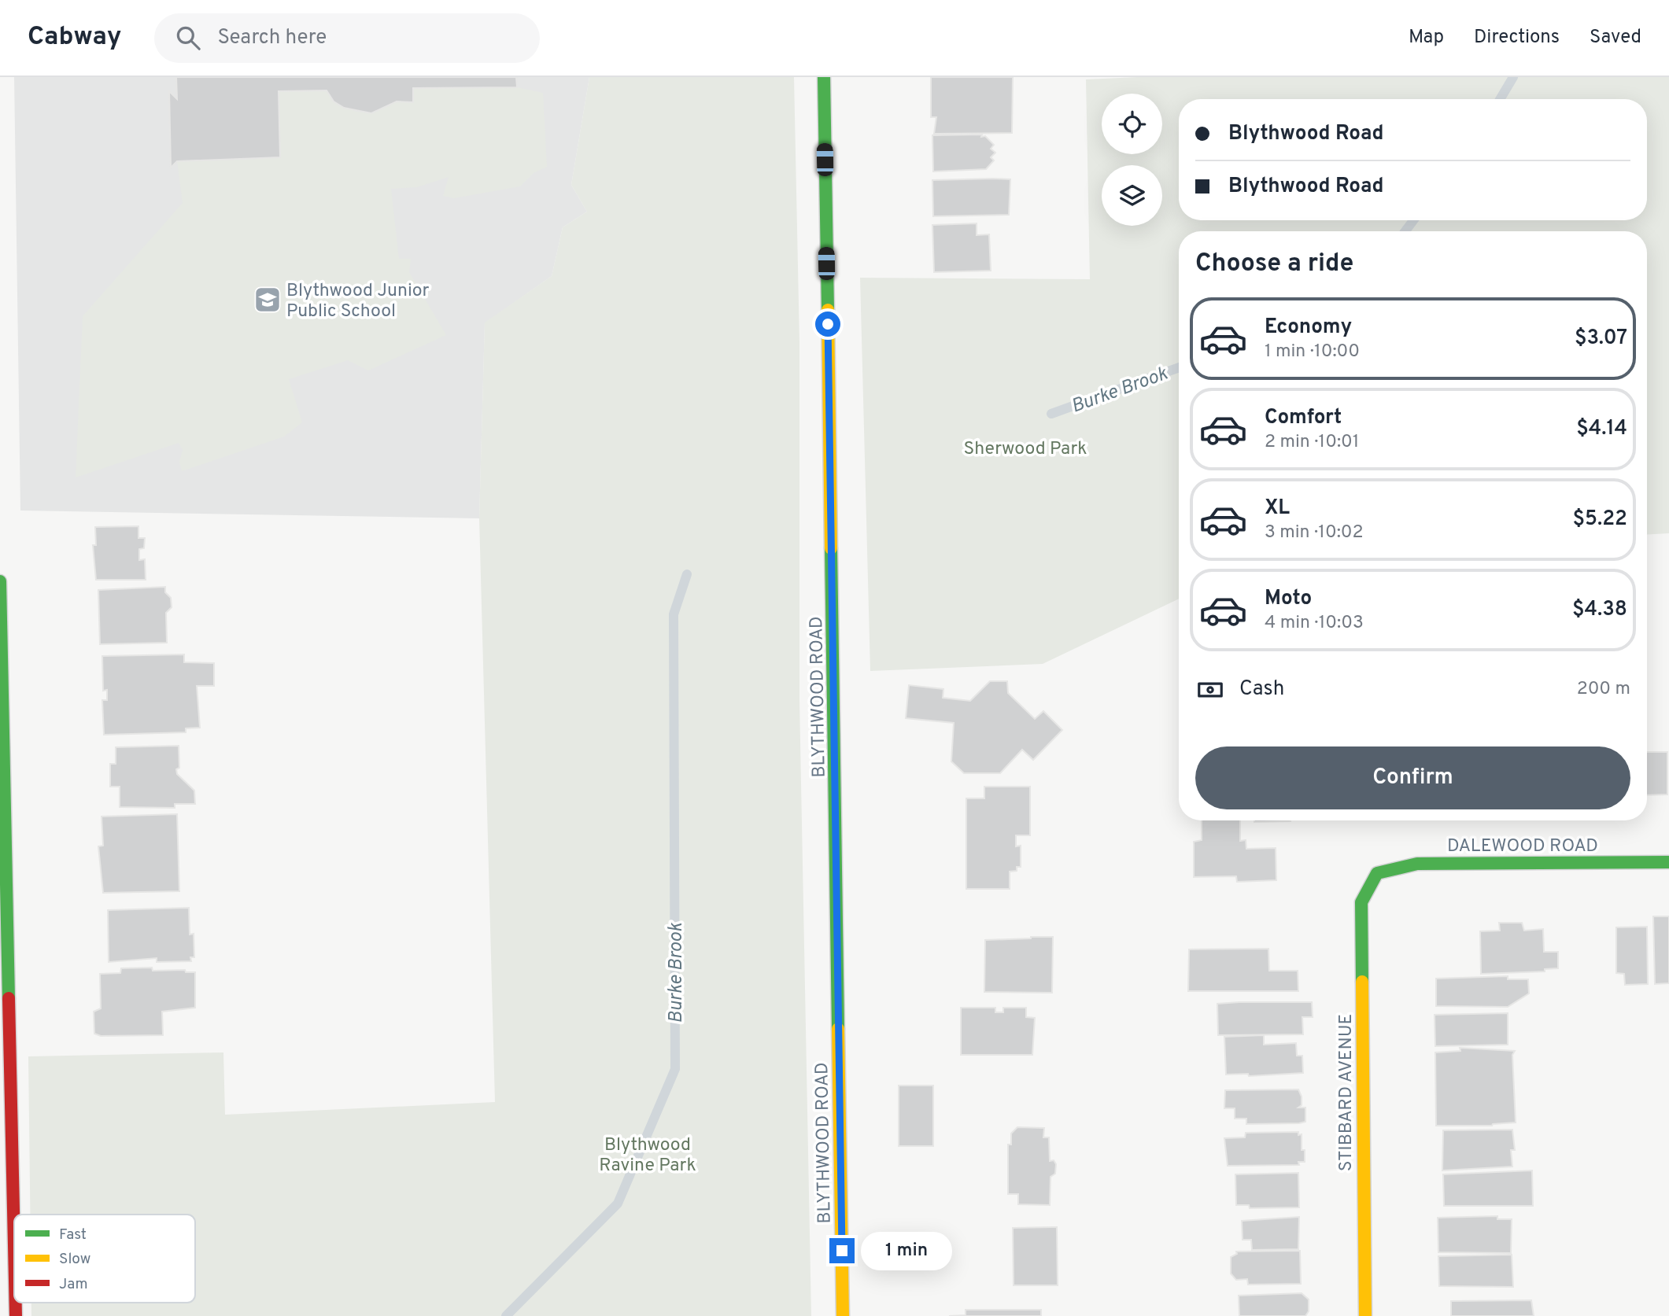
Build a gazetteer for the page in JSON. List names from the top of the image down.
{
  "streets": {
    "street": ["BLYTHWOOD ROAD", "DALEWOOD ROAD", "STIBBARD AVENUE"]
  },
  "crossings": [
    ["DALEWOOD ROAD", "STIBBARD AVENUE"]
  ],
  "water": ["Burke Brook"],
  "parks": ["Sherwood Park", "Blythwood Ravine Park"],
  "places": {
    "school or university": ["Blythwood Junior Public School"]
  },
  "legend": ["Fast", "Slow", "Jam"],
  "page": {
    "header": "Cabway",
    "search": "Search here",
    "nav": ["Map", "Directions", "Saved"],
    "banner": ["Blythwood Road", "Blythwood Road"],
    "heading": "Choose a ride",
    "list": [
      {
        "name": "Economy",
        "note": "1 min · 10:00",
        "value": "$3.07"
      },
      {
        "name": "Comfort",
        "note": "2 min · 10:01",
        "value": "$4.14"
      },
      {
        "name": "XL",
        "note": "3 min · 10:02",
        "value": "$5.22"
      },
      {
        "name": "Moto",
        "note": "4 min · 10:03",
        "value": "$4.38"
      }
    ],
    "pay": ["Cash", "200 m"],
    "buttons": "Confirm",
    "bubble": "1 min"
  }
}
